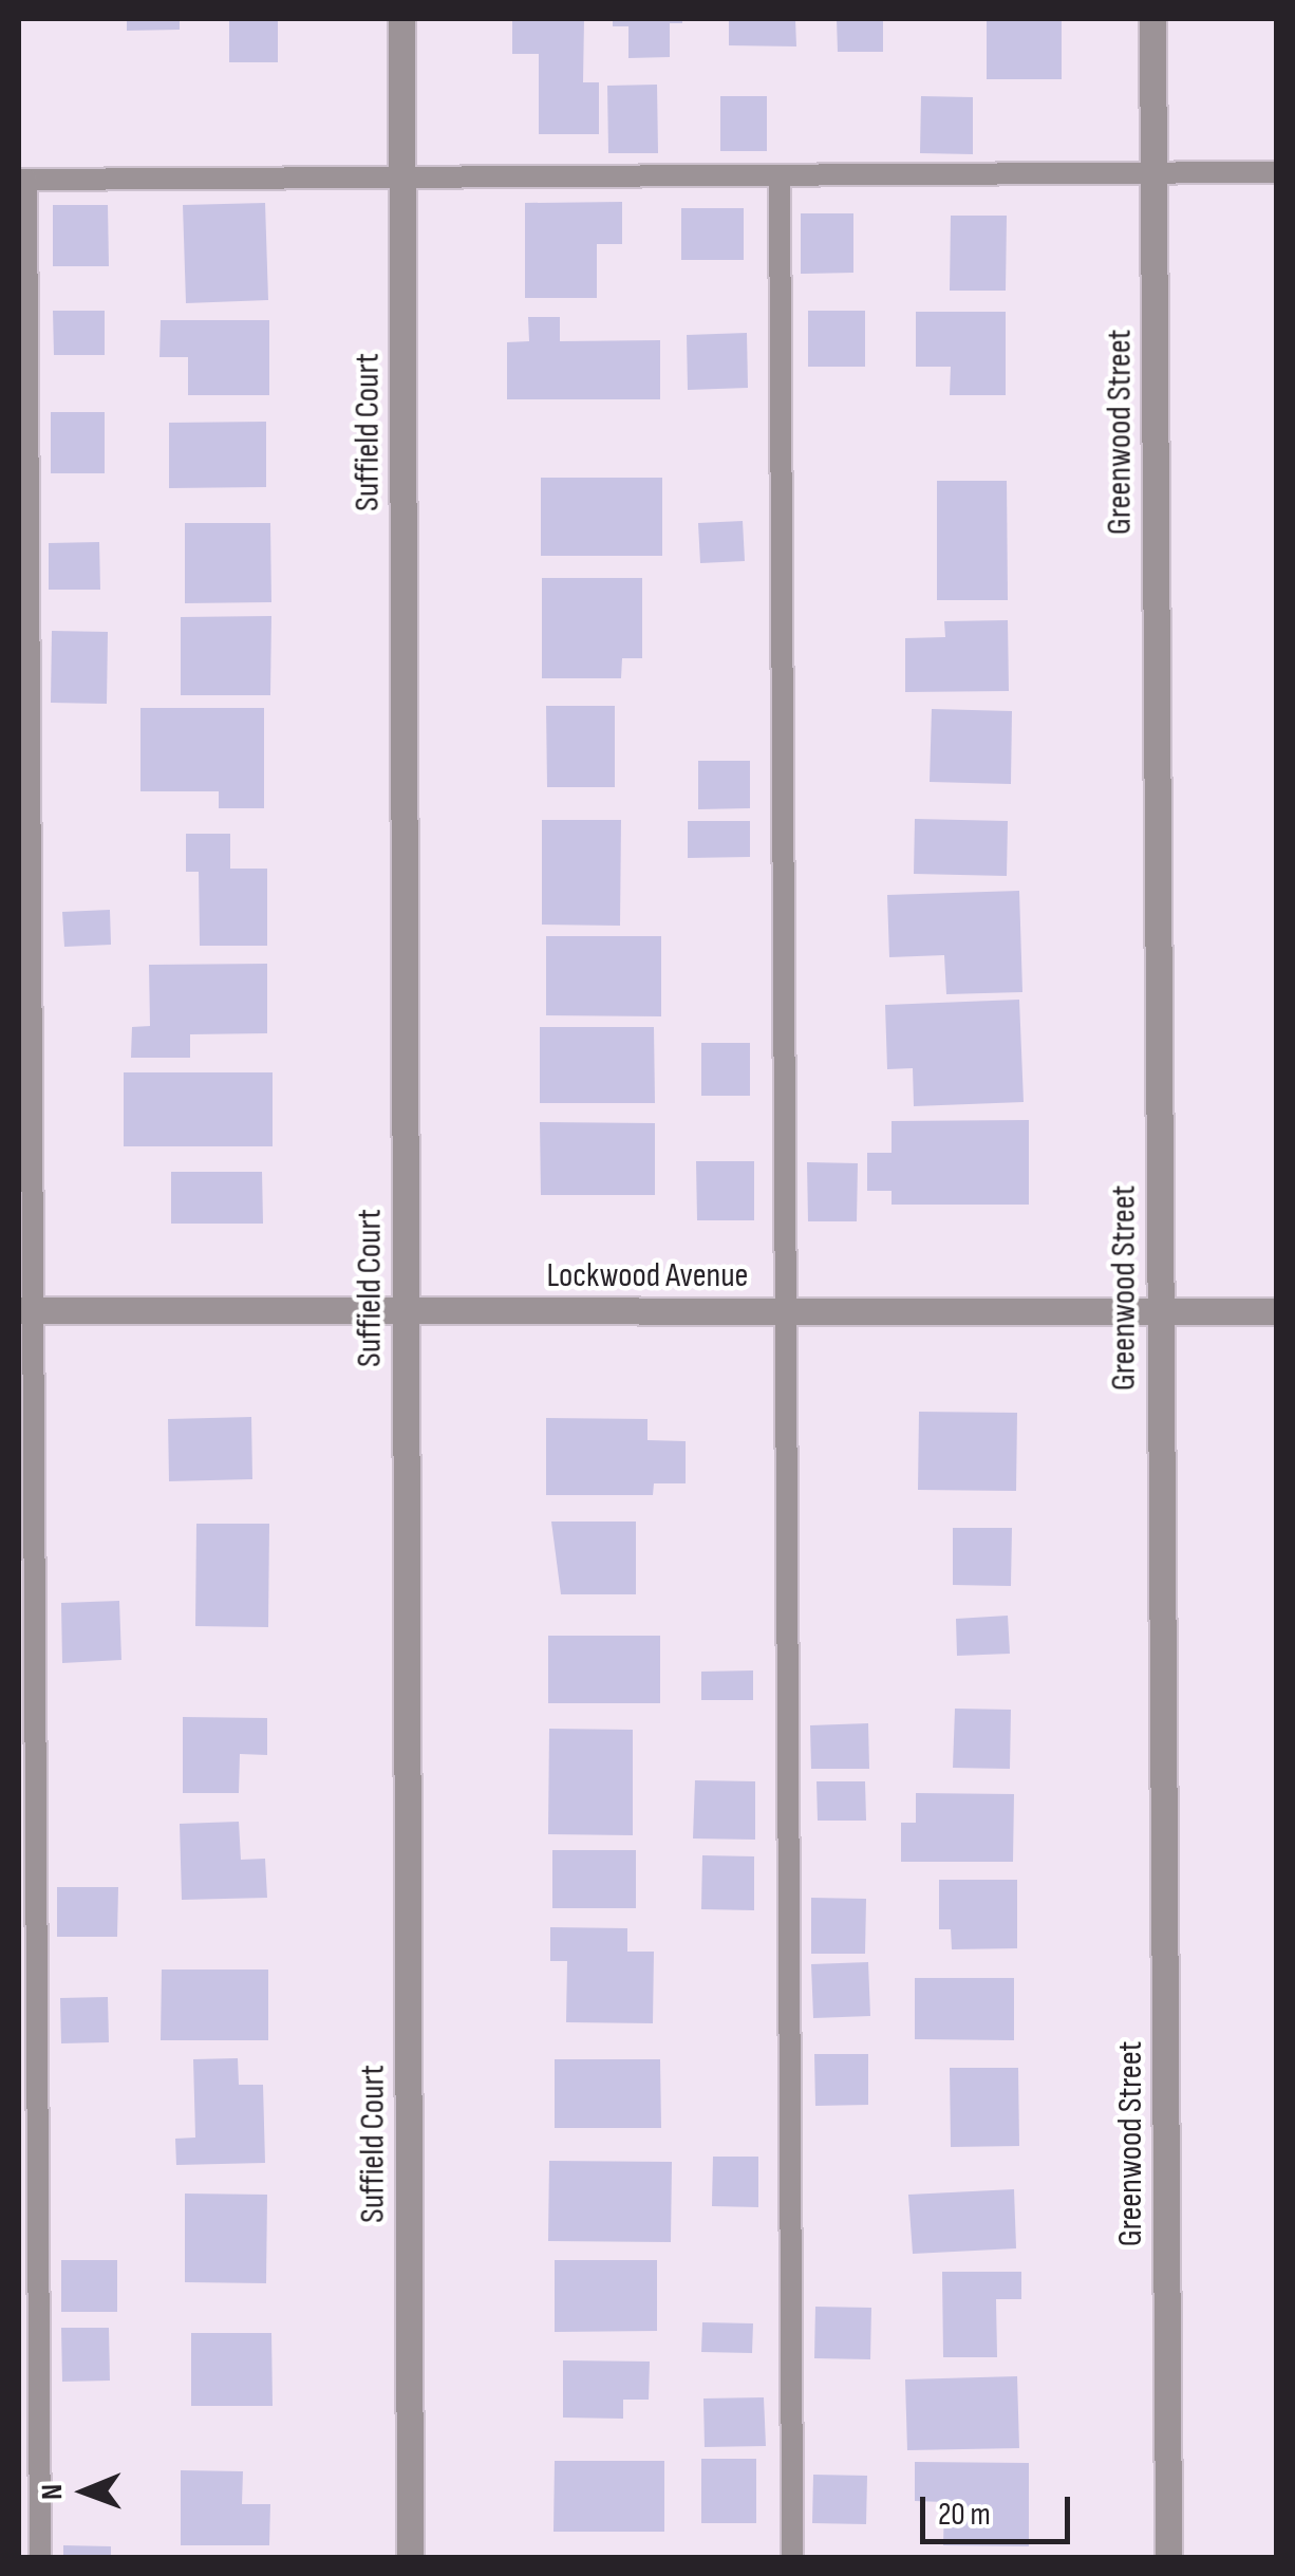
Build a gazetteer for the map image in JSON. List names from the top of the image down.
{
  "streets": {
    "street": ["Suffield Court", "Greenwood Street", "Lockwood Avenue"]
  },
  "crossings": [
    ["Suffield Court", "Lockwood Avenue"],
    ["Greenwood Street", "Lockwood Avenue"]
  ],
  "scale_bar": "20 m",
  "north": "left"
}
